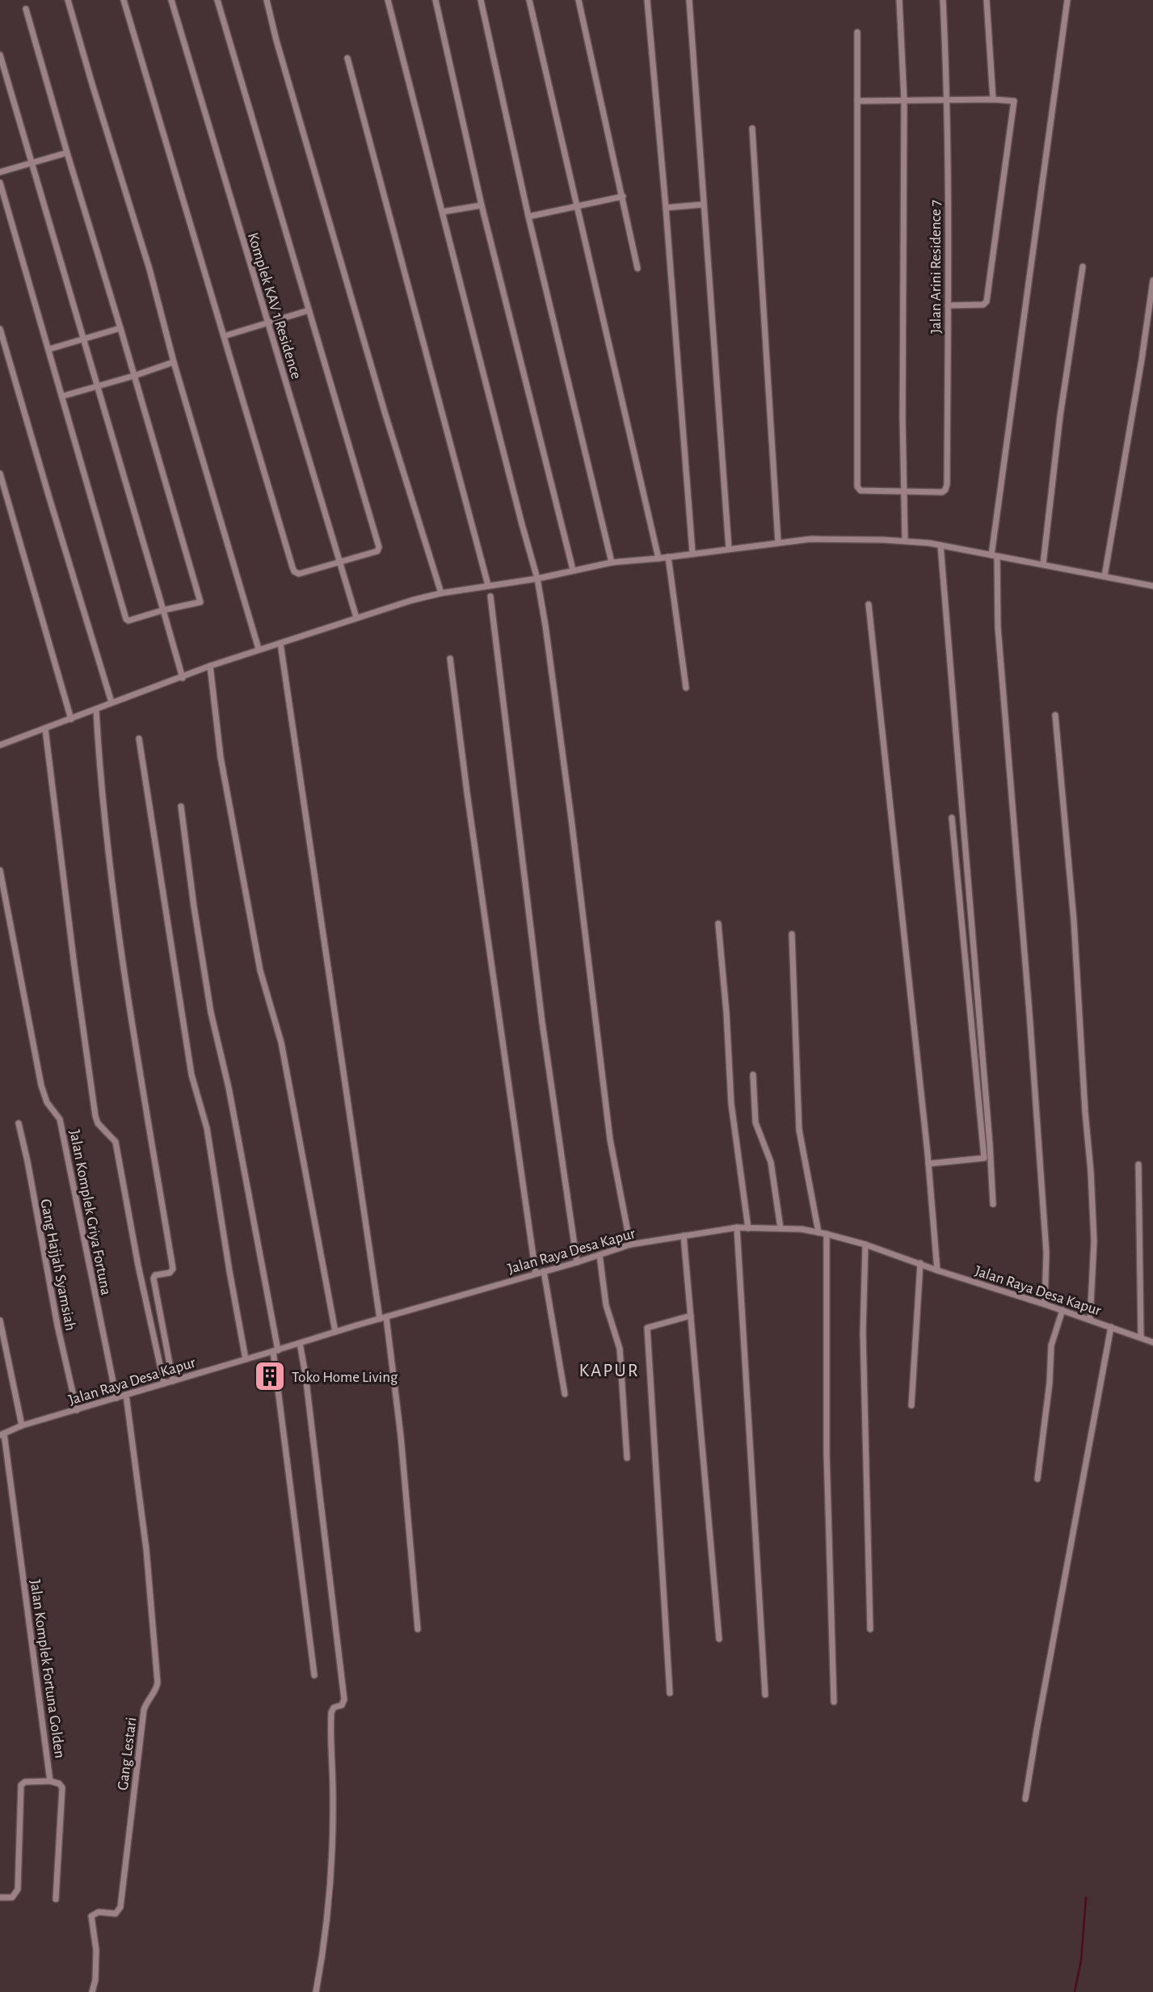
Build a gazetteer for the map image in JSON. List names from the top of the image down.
{
  "streets": {
    "street": [
      "Jalan Arini Residence 7",
      "Komplek KAV 1 Residence",
      "Jalan Komplek Griya Fortuna",
      "Jalan Raya Desa Kapur",
      "Gang Hajjah Syamsiah",
      "Jalan Komplek Fortuna Golden",
      "Gang Lestari"
    ]
  },
  "crossings": [
    ["Jalan Komplek Griya Fortuna", "Jalan Raya Desa Kapur"],
    ["Jalan Raya Desa Kapur", "Gang Hajjah Syamsiah"],
    ["Jalan Raya Desa Kapur", "Jalan Komplek Fortuna Golden"],
    ["Jalan Raya Desa Kapur", "Gang Lestari"]
  ],
  "districts": ["KAPUR"],
  "places": {
    "building": ["Toko Home Living"]
  }
}
